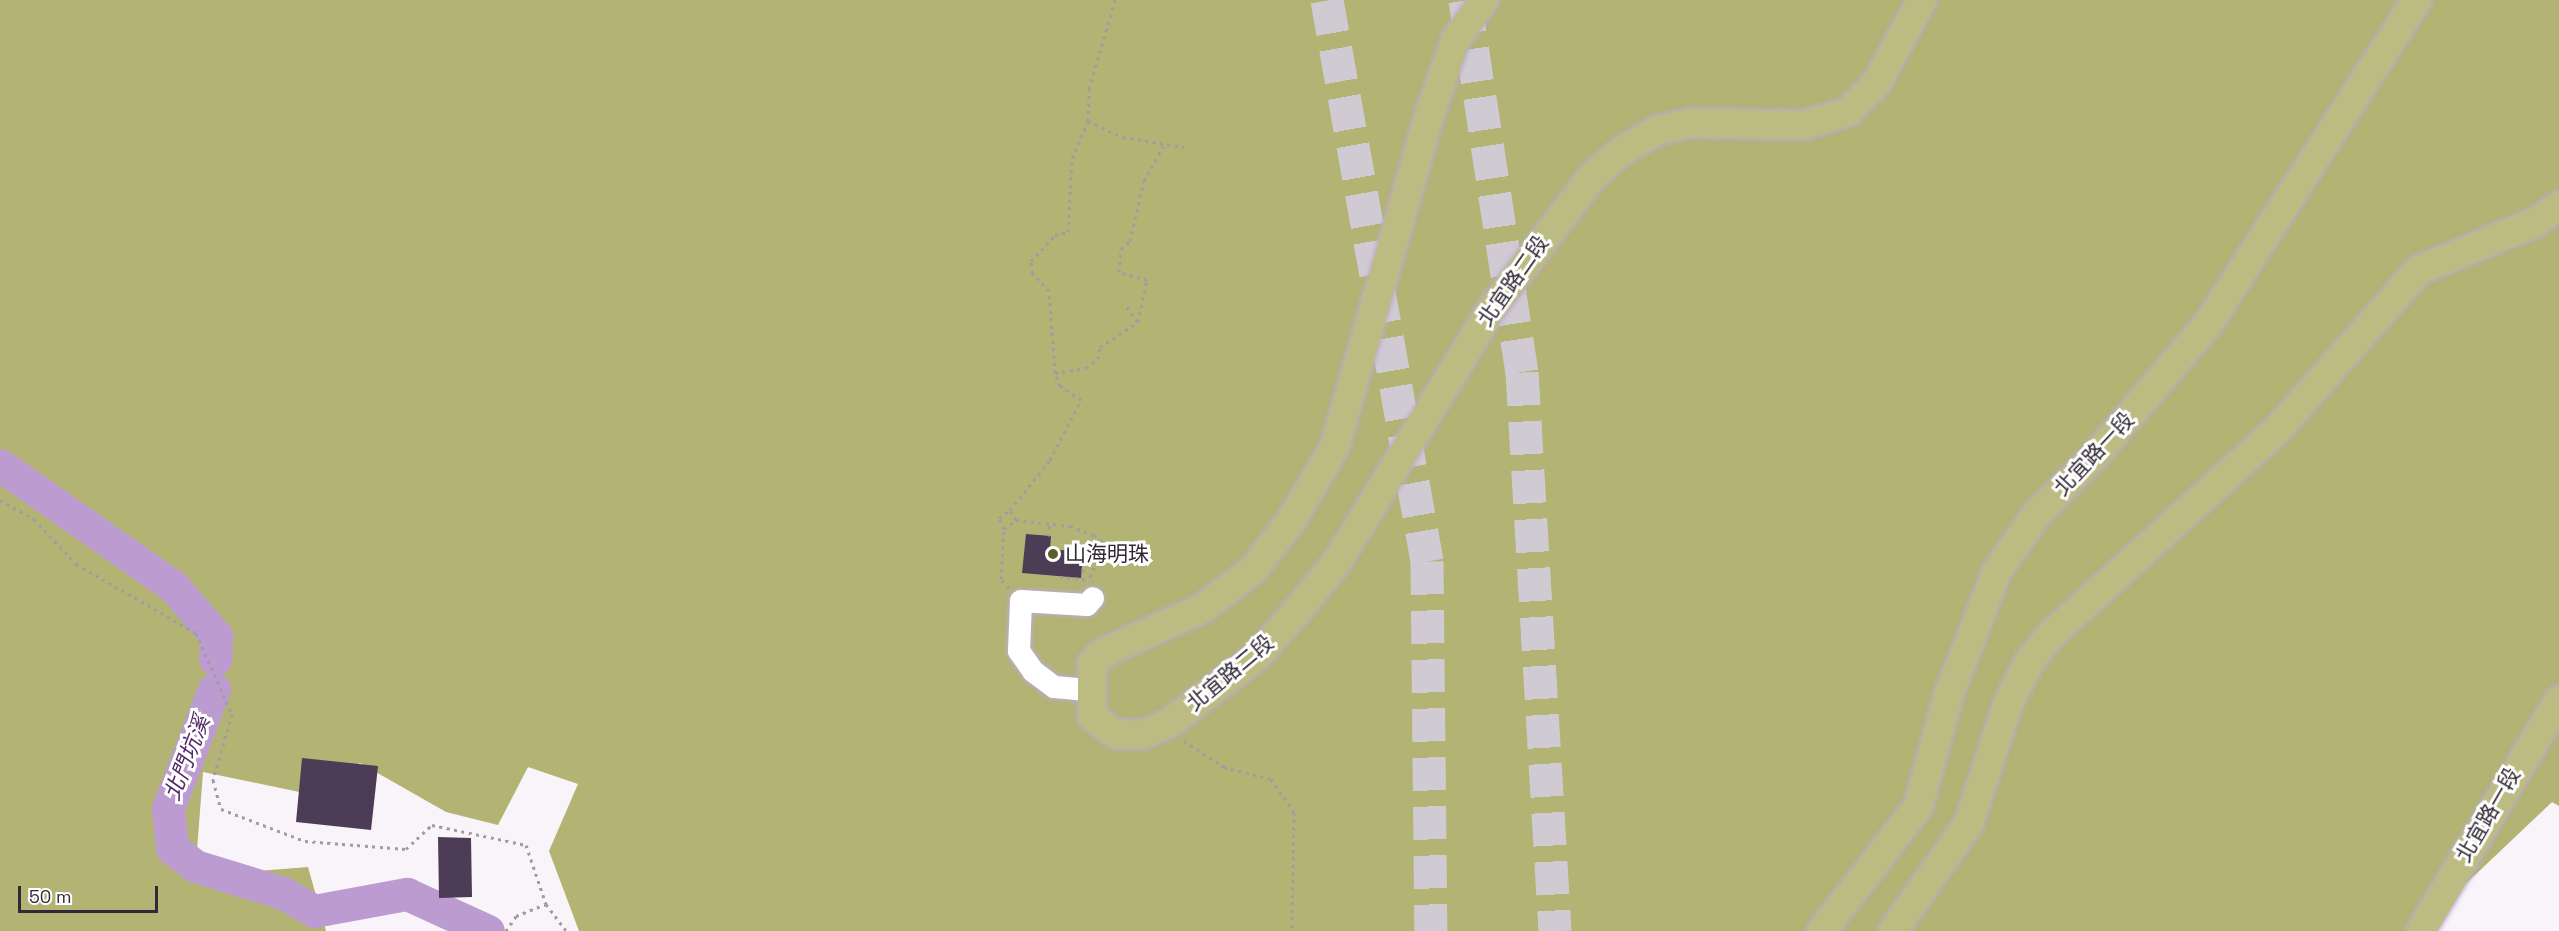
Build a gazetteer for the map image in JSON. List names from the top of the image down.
{
  "streets": {
    "main road": ["北宜路二段", "北宜路一段"]
  },
  "water": ["北門坑溪"],
  "places": ["山海明珠"],
  "scale_bar": "50 m"
}
